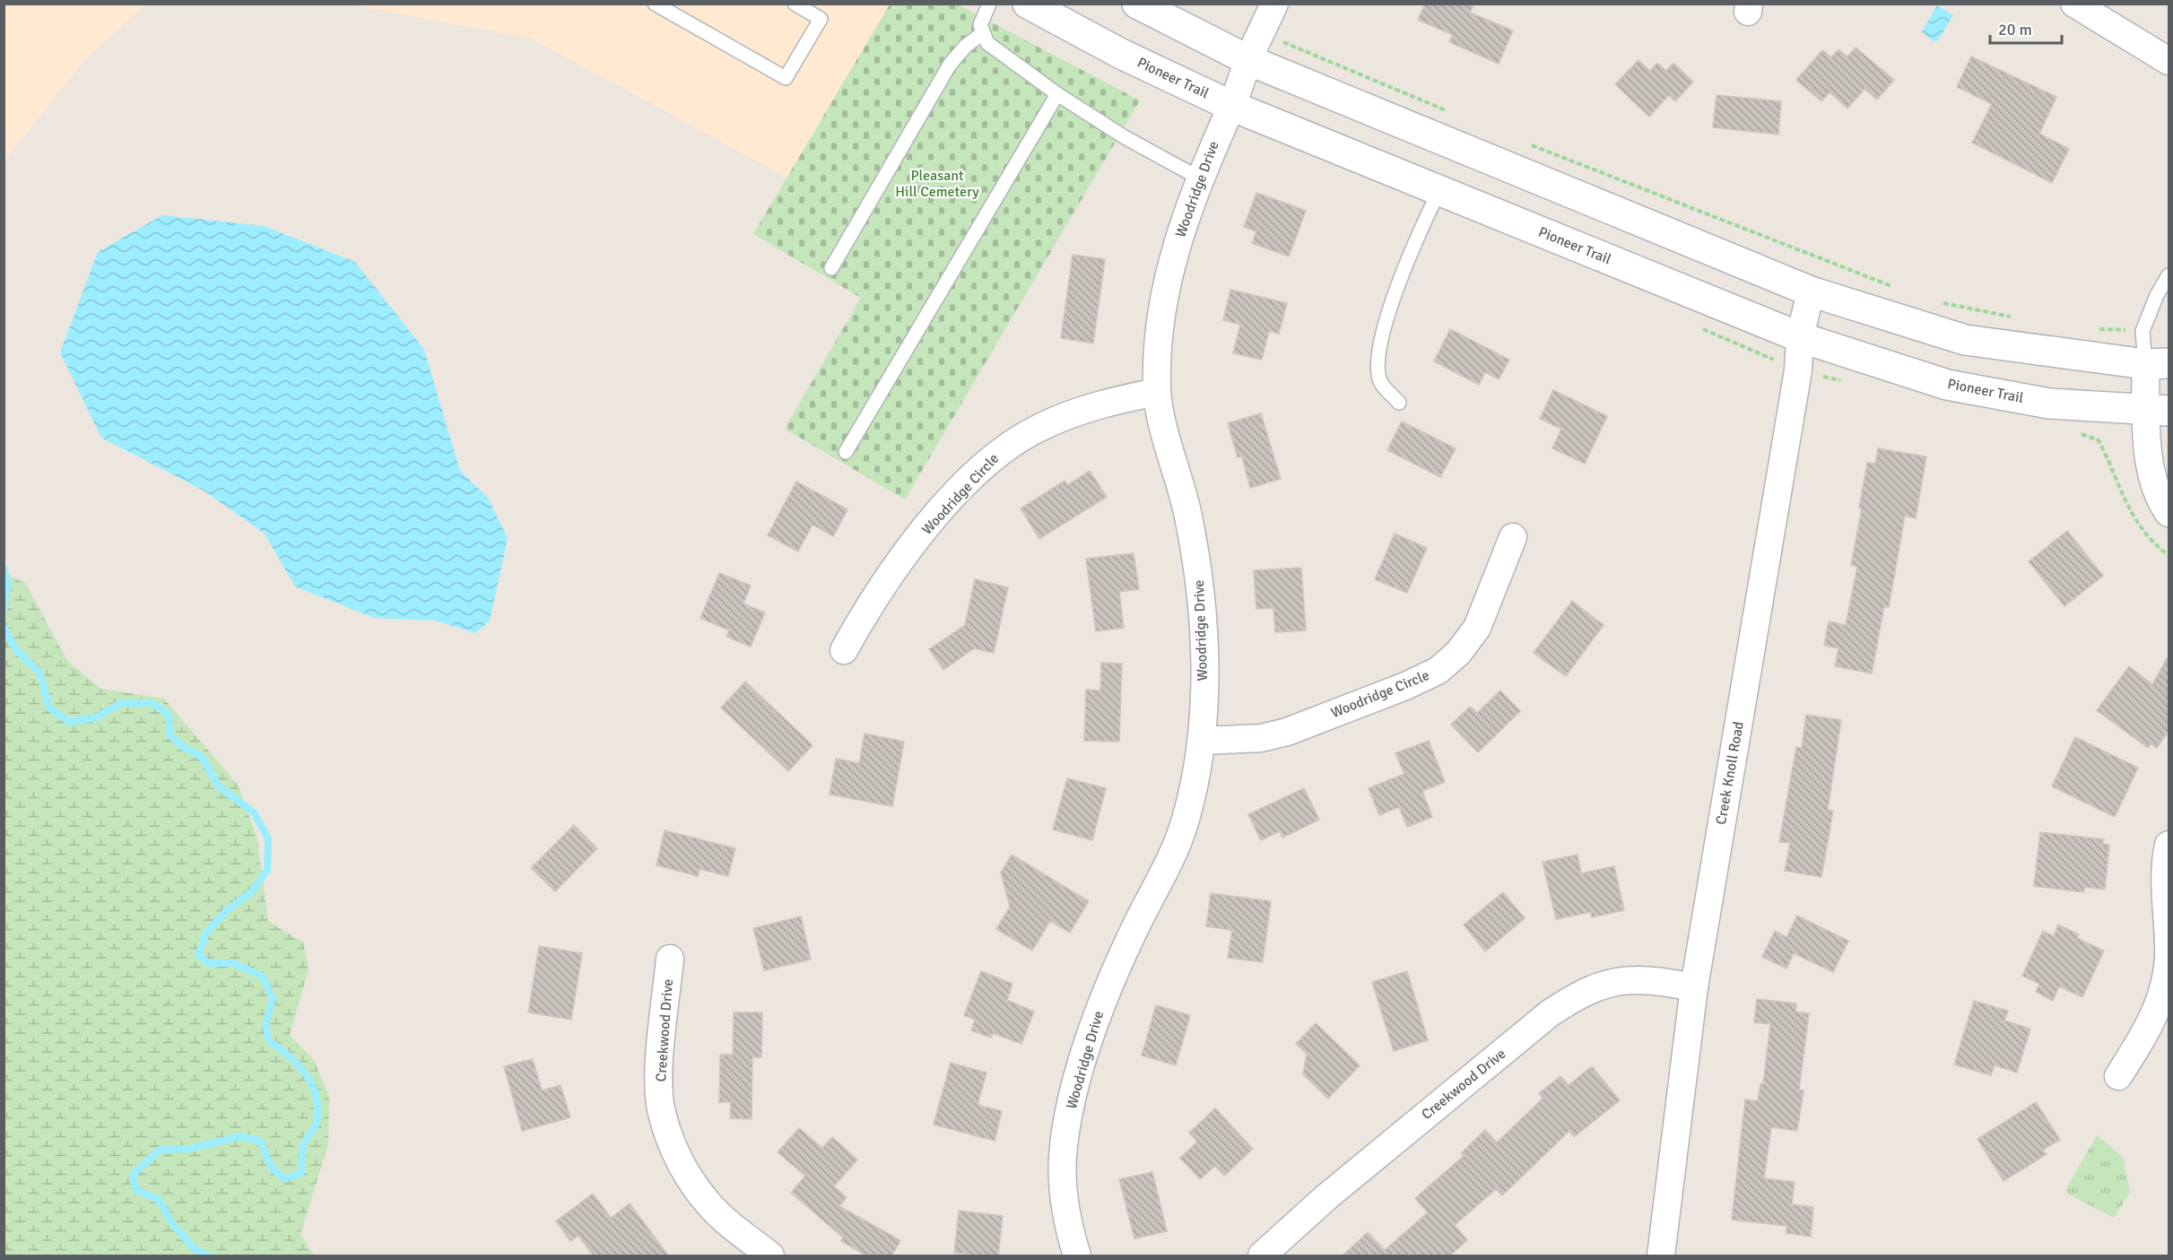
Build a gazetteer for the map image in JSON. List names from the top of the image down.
{
  "streets": {
    "main road": ["Pioneer Trail"],
    "street": [
      "Woodridge Drive",
      "Woodridge Circle",
      "Creek Knoll Road",
      "Creekwood Drive"
    ]
  },
  "crossings": [
    ["Pioneer Trail", "Woodridge Drive"],
    ["Pioneer Trail", "Creek Knoll Road"],
    ["Woodridge Drive", "Woodridge Circle"],
    ["Creek Knoll Road", "Creekwood Drive"]
  ],
  "parks": ["Pleasant Hill Cemetery"],
  "scale_bar": "20 m"
}
